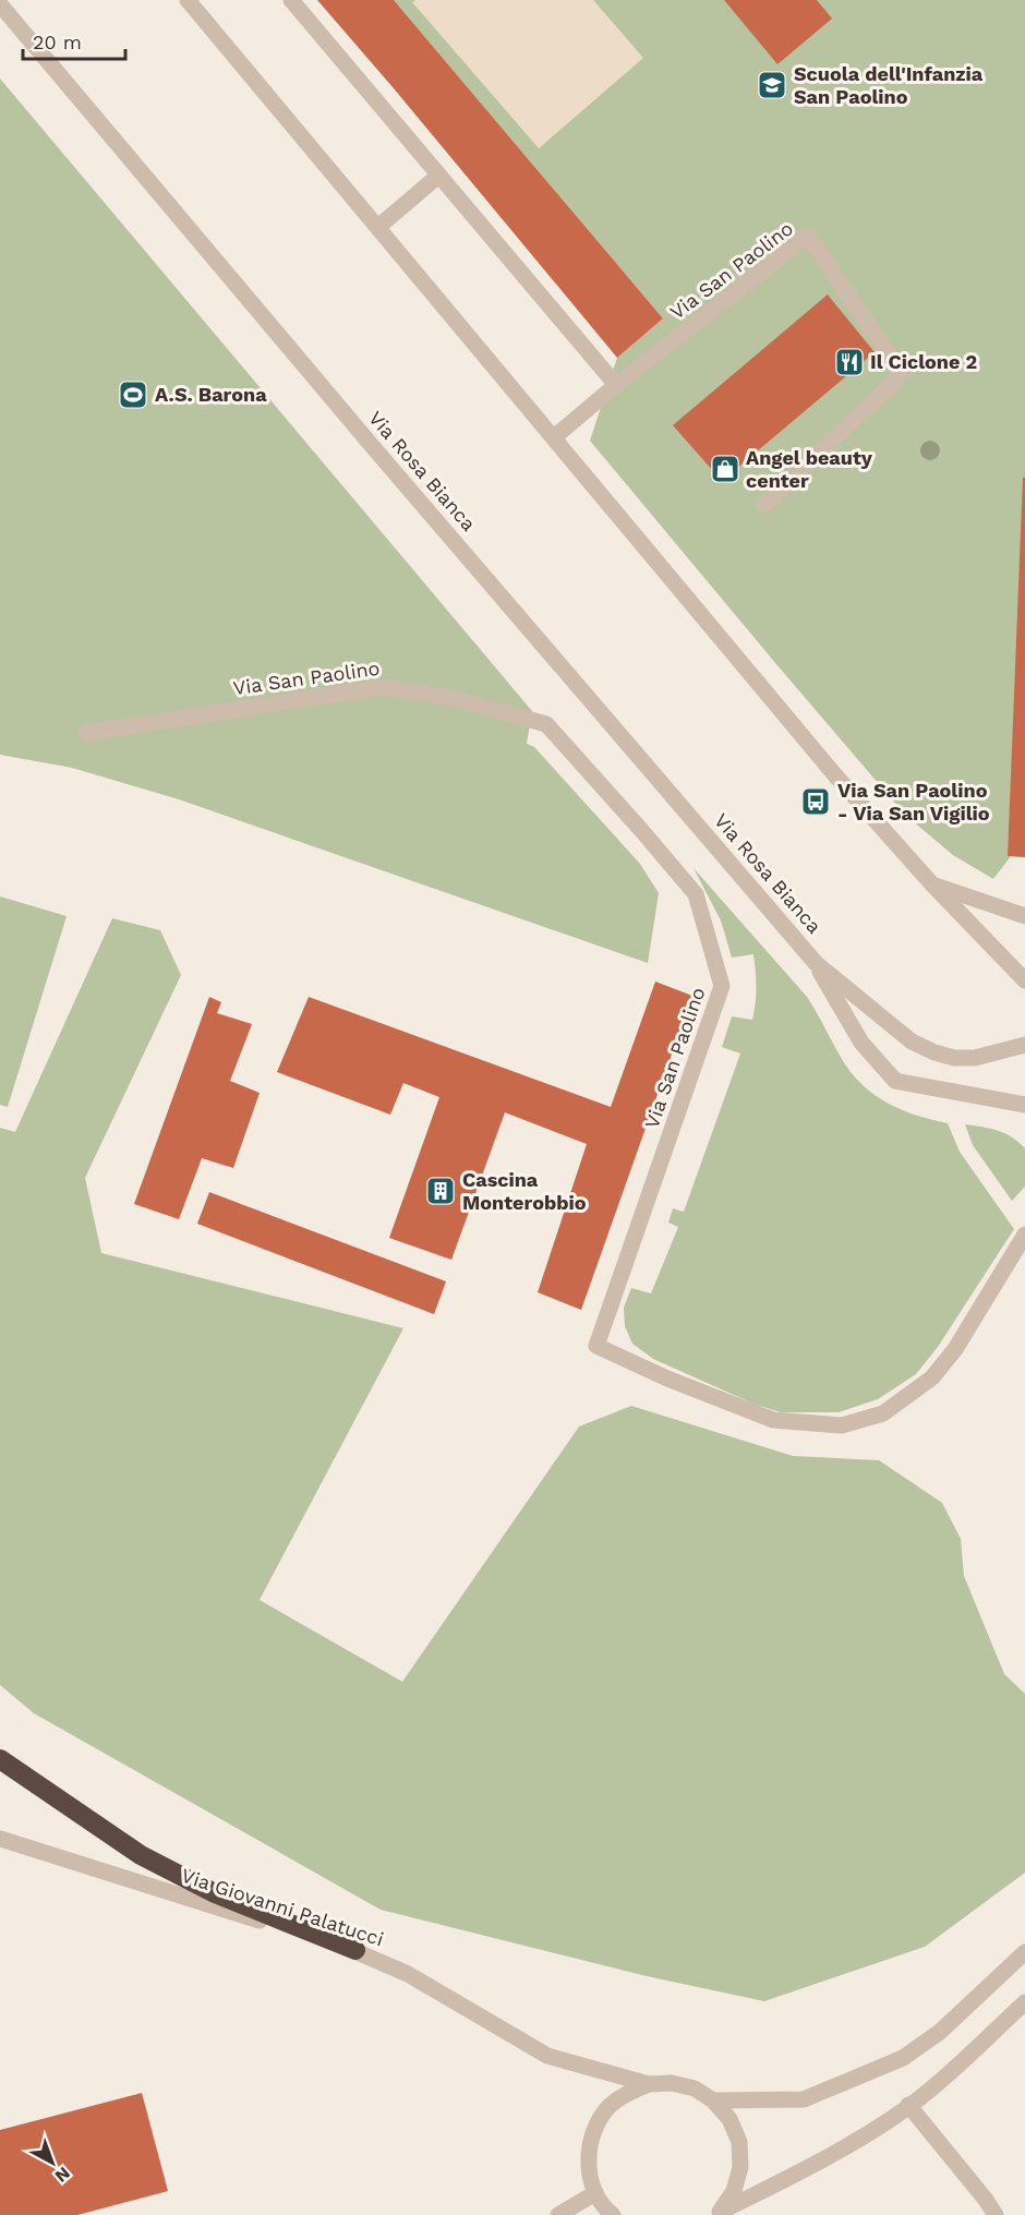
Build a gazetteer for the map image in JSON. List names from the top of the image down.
{
  "streets": {
    "street": ["Via San Paolino", "Via Rosa Bianca", "Via Giovanni Palatucci"]
  },
  "places": {
    "school or university": ["Scuola dell'Infanzia San Paolino"],
    "restaurant": ["Il Ciclone 2"],
    "sports": ["A.S. Barona"],
    "shop": ["Angel beauty center"],
    "bus stop": ["Via San Paolino - Via San Vigilio"],
    "building": ["Cascina Monterobbio"]
  },
  "scale_bar": "20 m",
  "north": "bottom right"
}
